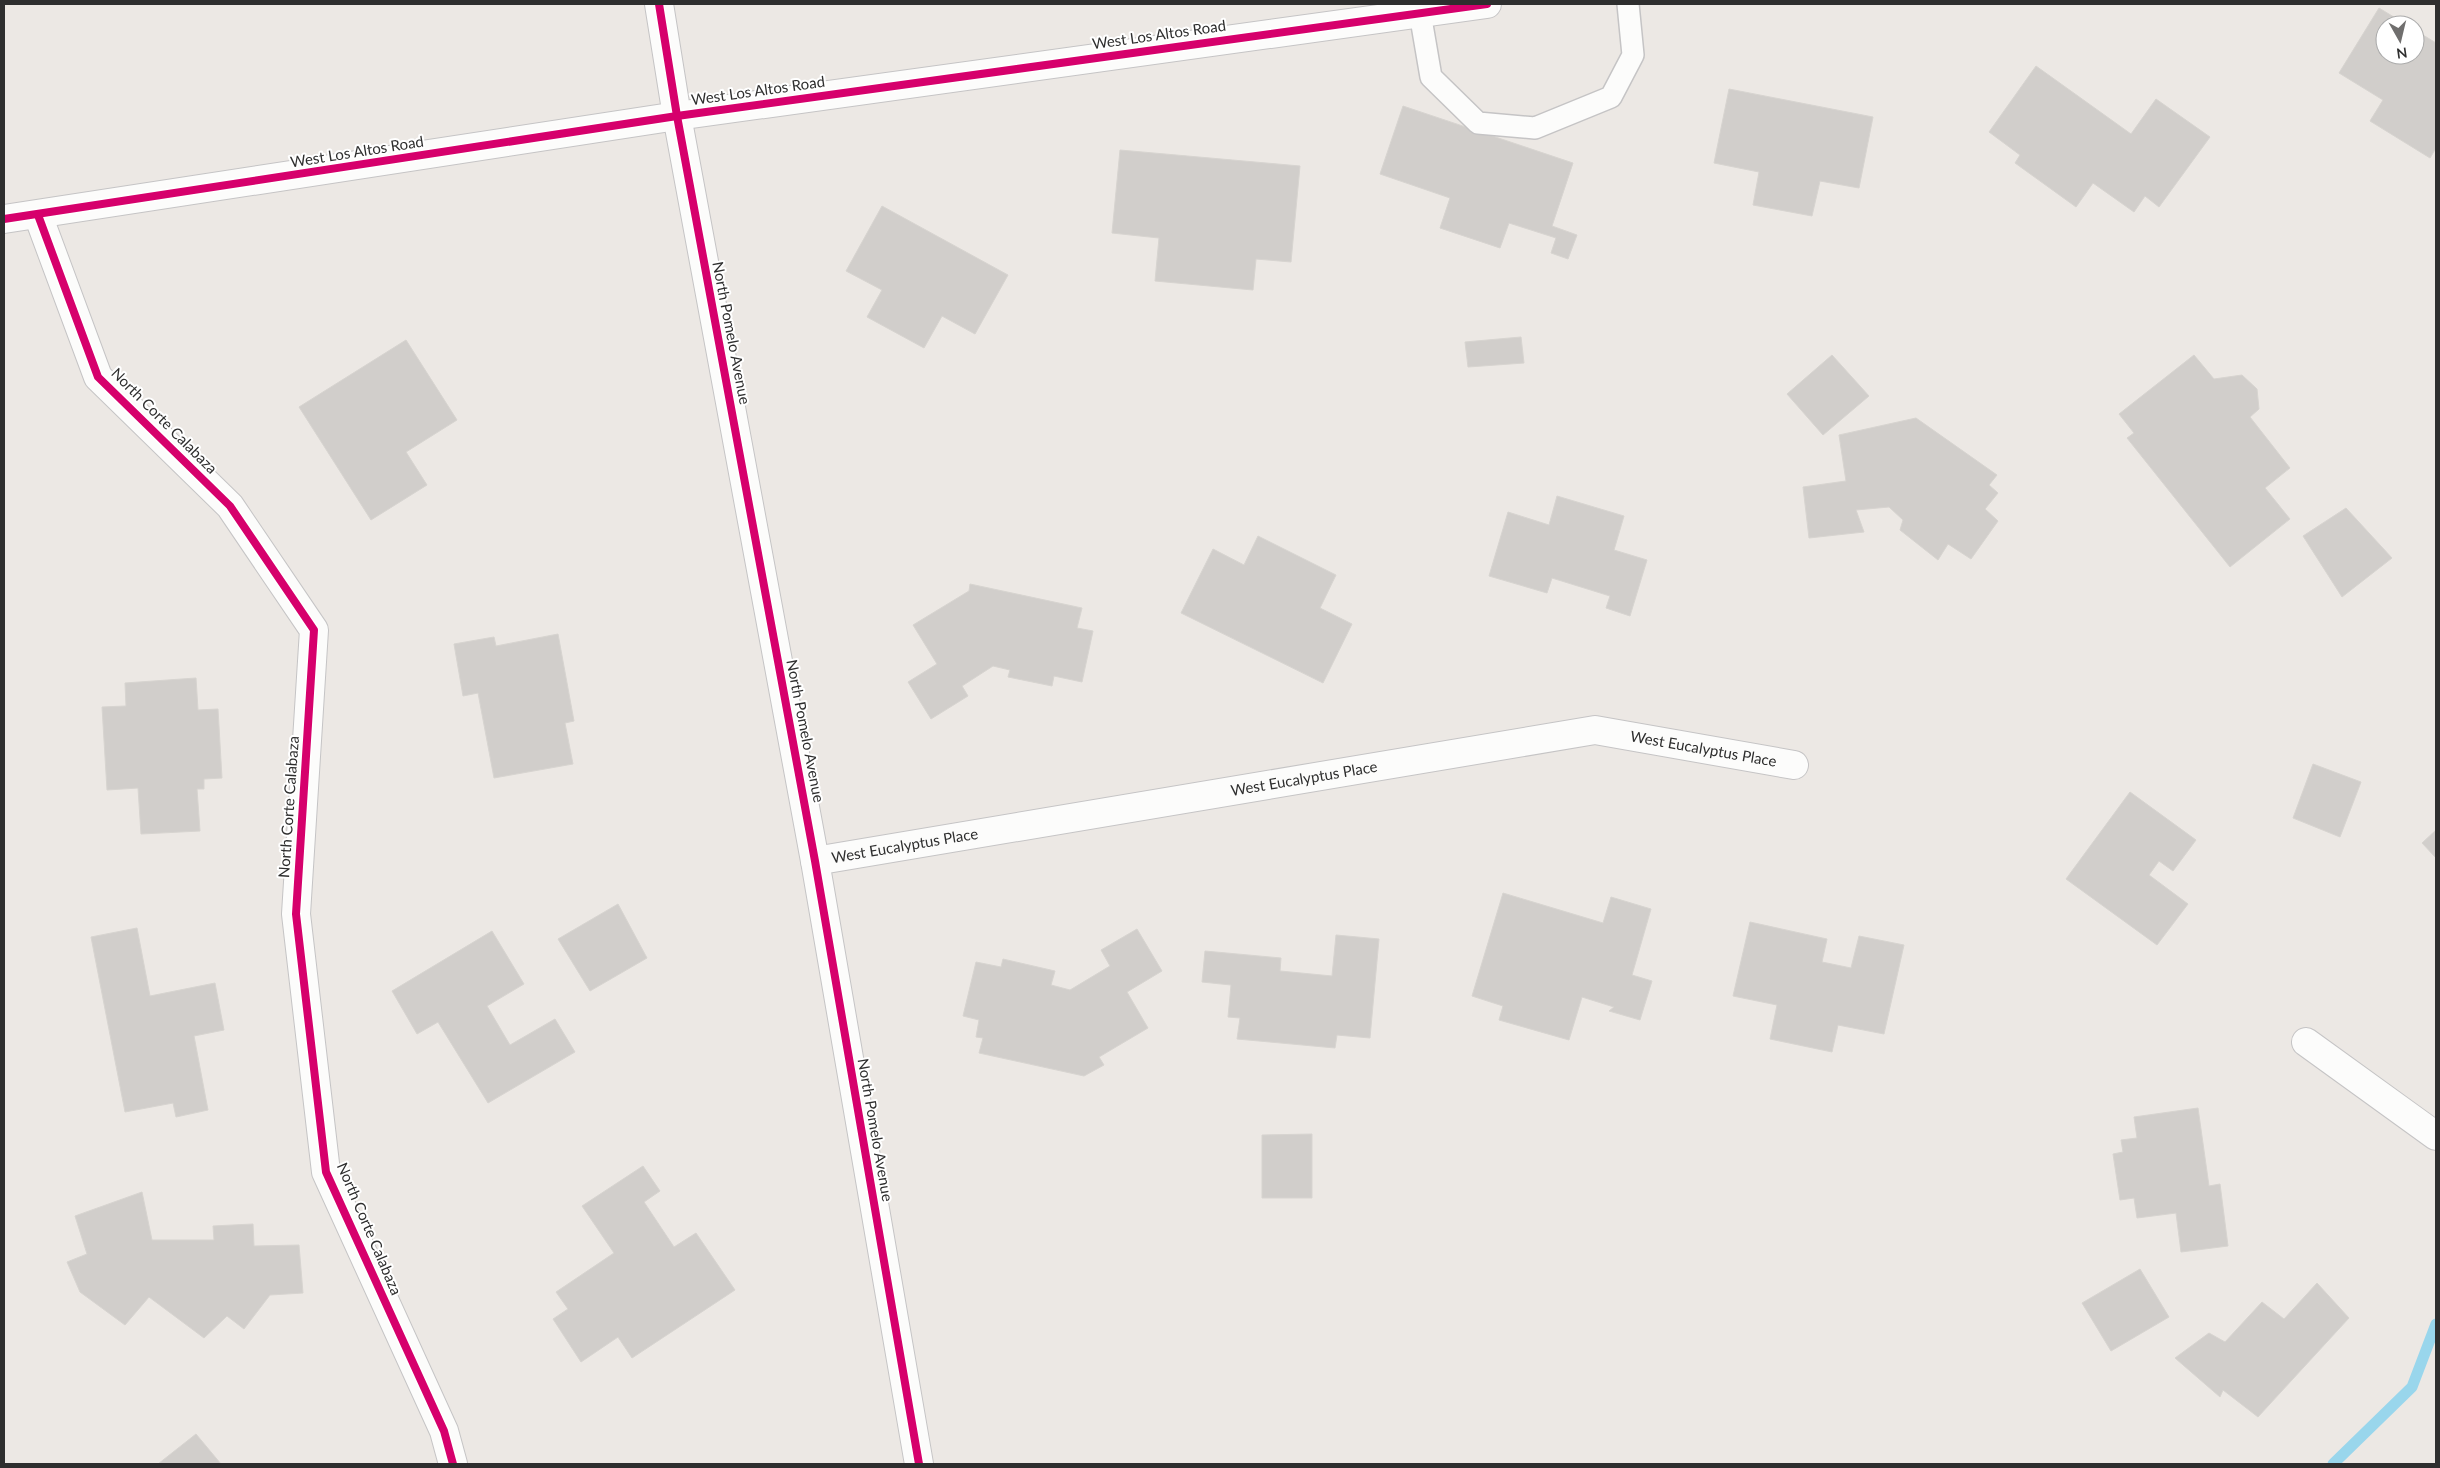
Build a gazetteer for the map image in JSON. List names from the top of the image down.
{
  "streets": {
    "street": [
      "West Los Altos Road",
      "North Pomelo Avenue",
      "North Corte Calabaza",
      "West Eucalyptus Place"
    ]
  },
  "crossings": [
    ["West Los Altos Road", "North Pomelo Avenue"],
    ["West Los Altos Road", "North Corte Calabaza"],
    ["North Pomelo Avenue", "West Eucalyptus Place"]
  ],
  "north": "bottom"
}
